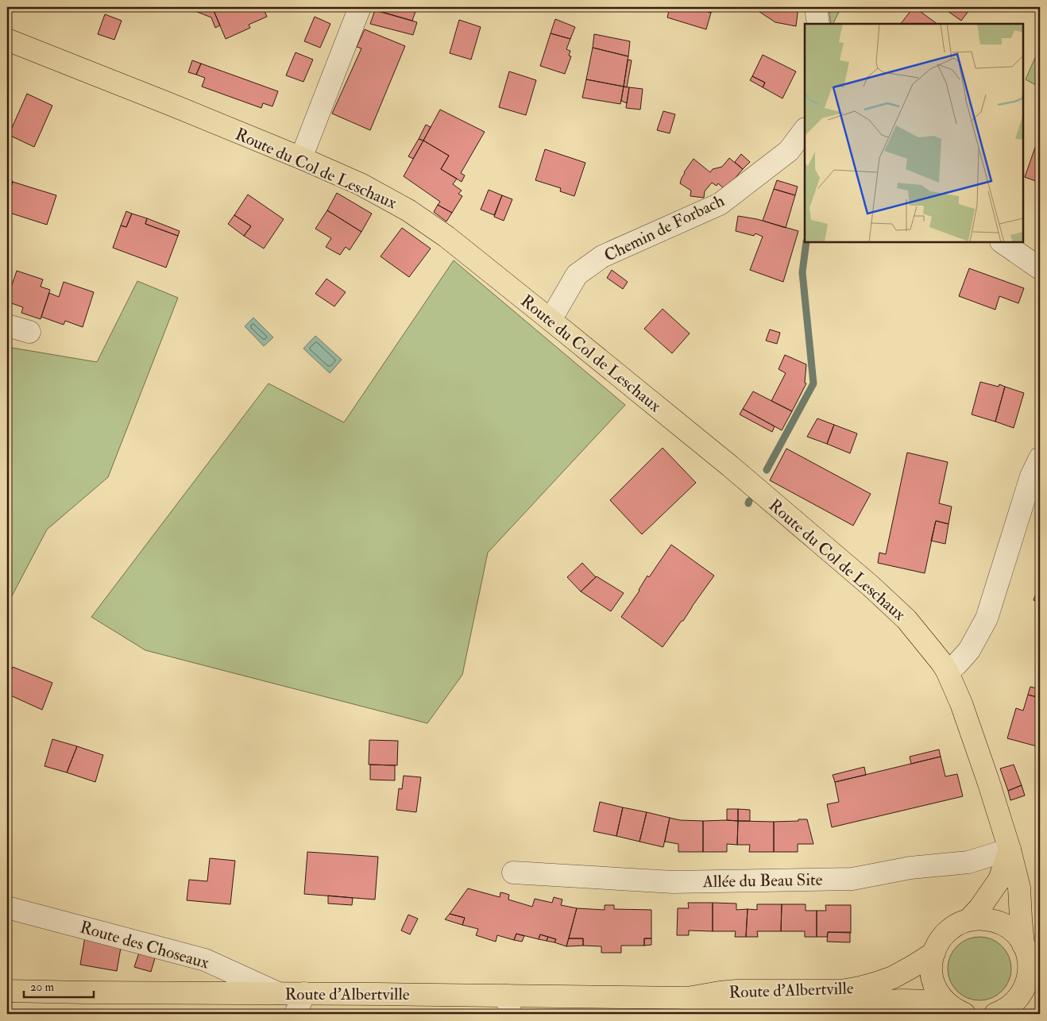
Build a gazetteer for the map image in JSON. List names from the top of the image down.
{
  "streets": {
    "main road": ["Route du Col de Leschaux", "Route d'Albertville"],
    "street": ["Chemin de Forbach", "Allée du Beau Site", "Route des Choseaux"]
  },
  "crossings": [
    ["Route du Col de Leschaux", "Chemin de Forbach"],
    ["Route du Col de Leschaux", "Allée du Beau Site"],
    ["Route des Choseaux", "Route d'Albertville"]
  ],
  "scale_bar": "20 m"
}
